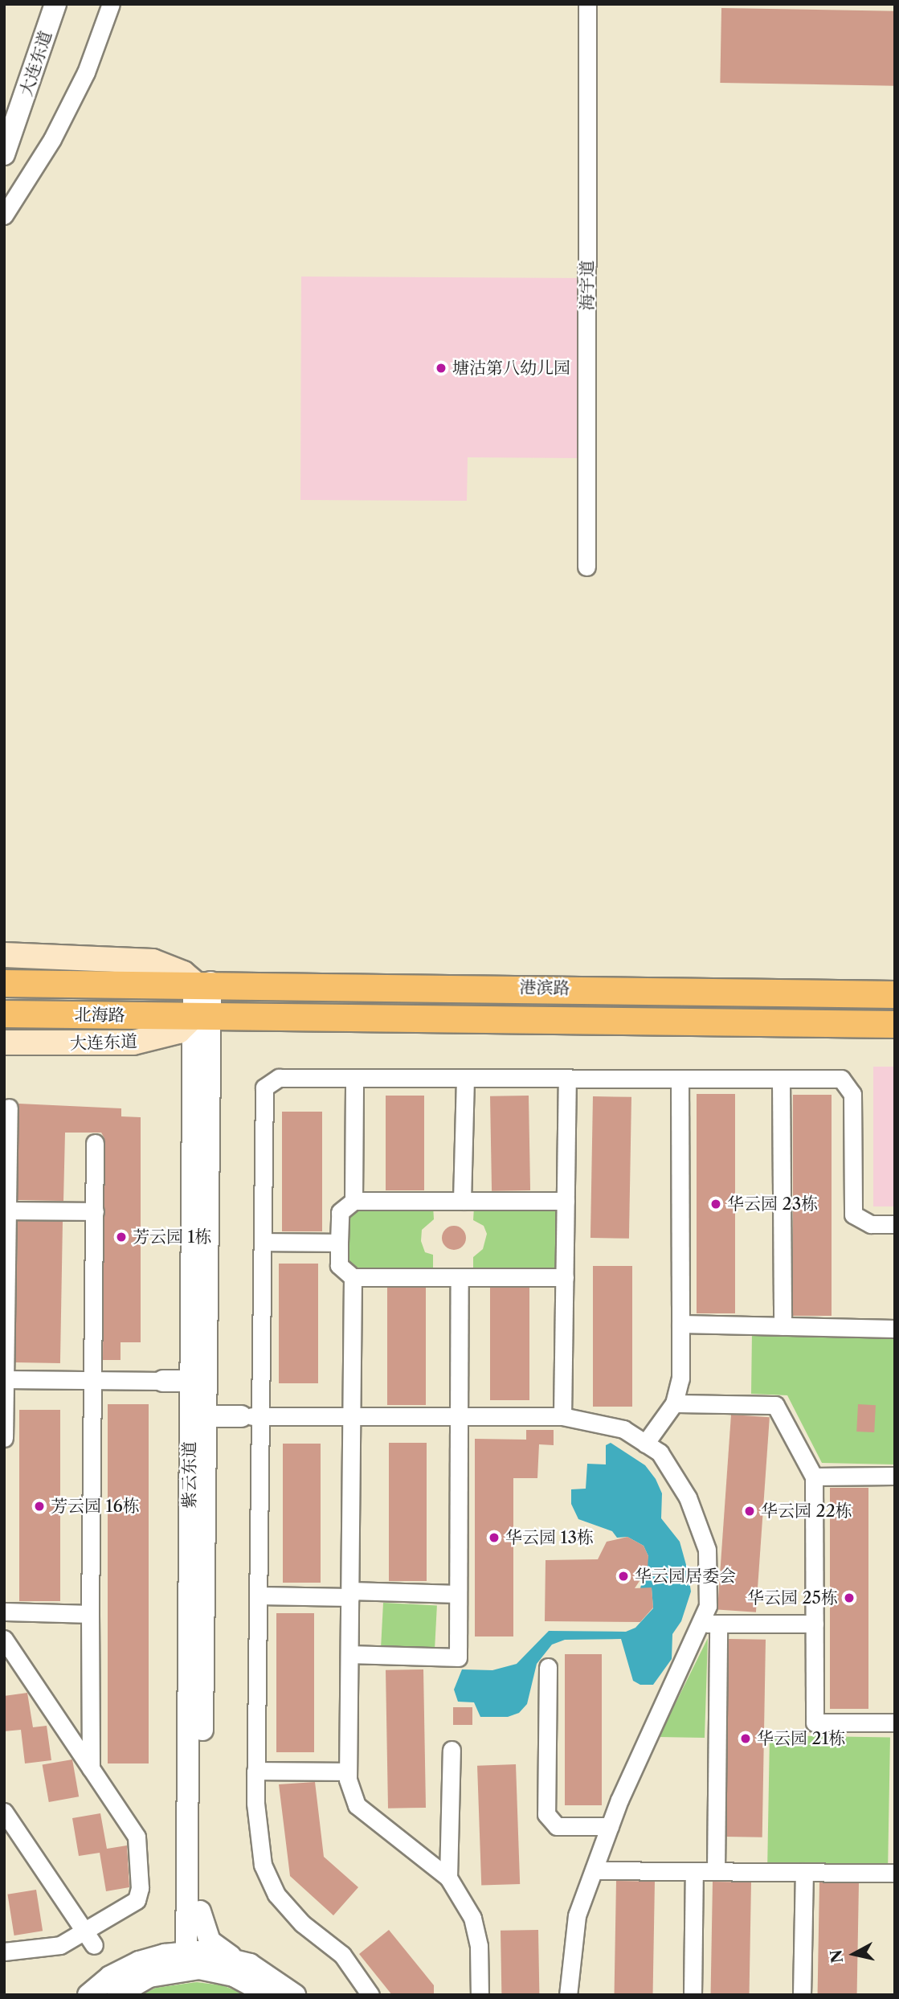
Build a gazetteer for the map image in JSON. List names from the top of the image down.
{
  "streets": {
    "main road": ["大连东道", "港滨路", "北海路"],
    "street": ["海宇道", "紫云东道"]
  },
  "crossings": [
    ["大连东道", "港滨路"],
    ["大连东道", "北海路"],
    ["大连东道", "紫云东道"],
    ["港滨路", "北海路"],
    ["港滨路", "紫云东道"],
    ["北海路", "紫云东道"]
  ],
  "places": [
    "塘沽第八幼儿园",
    "华云园 23栋",
    "芳云园 1栋",
    "芳云园 16栋",
    "华云园 22栋",
    "华云园 13栋",
    "华云园居委会",
    "华云园 25栋",
    "华云园 21栋"
  ],
  "north": "left"
}
